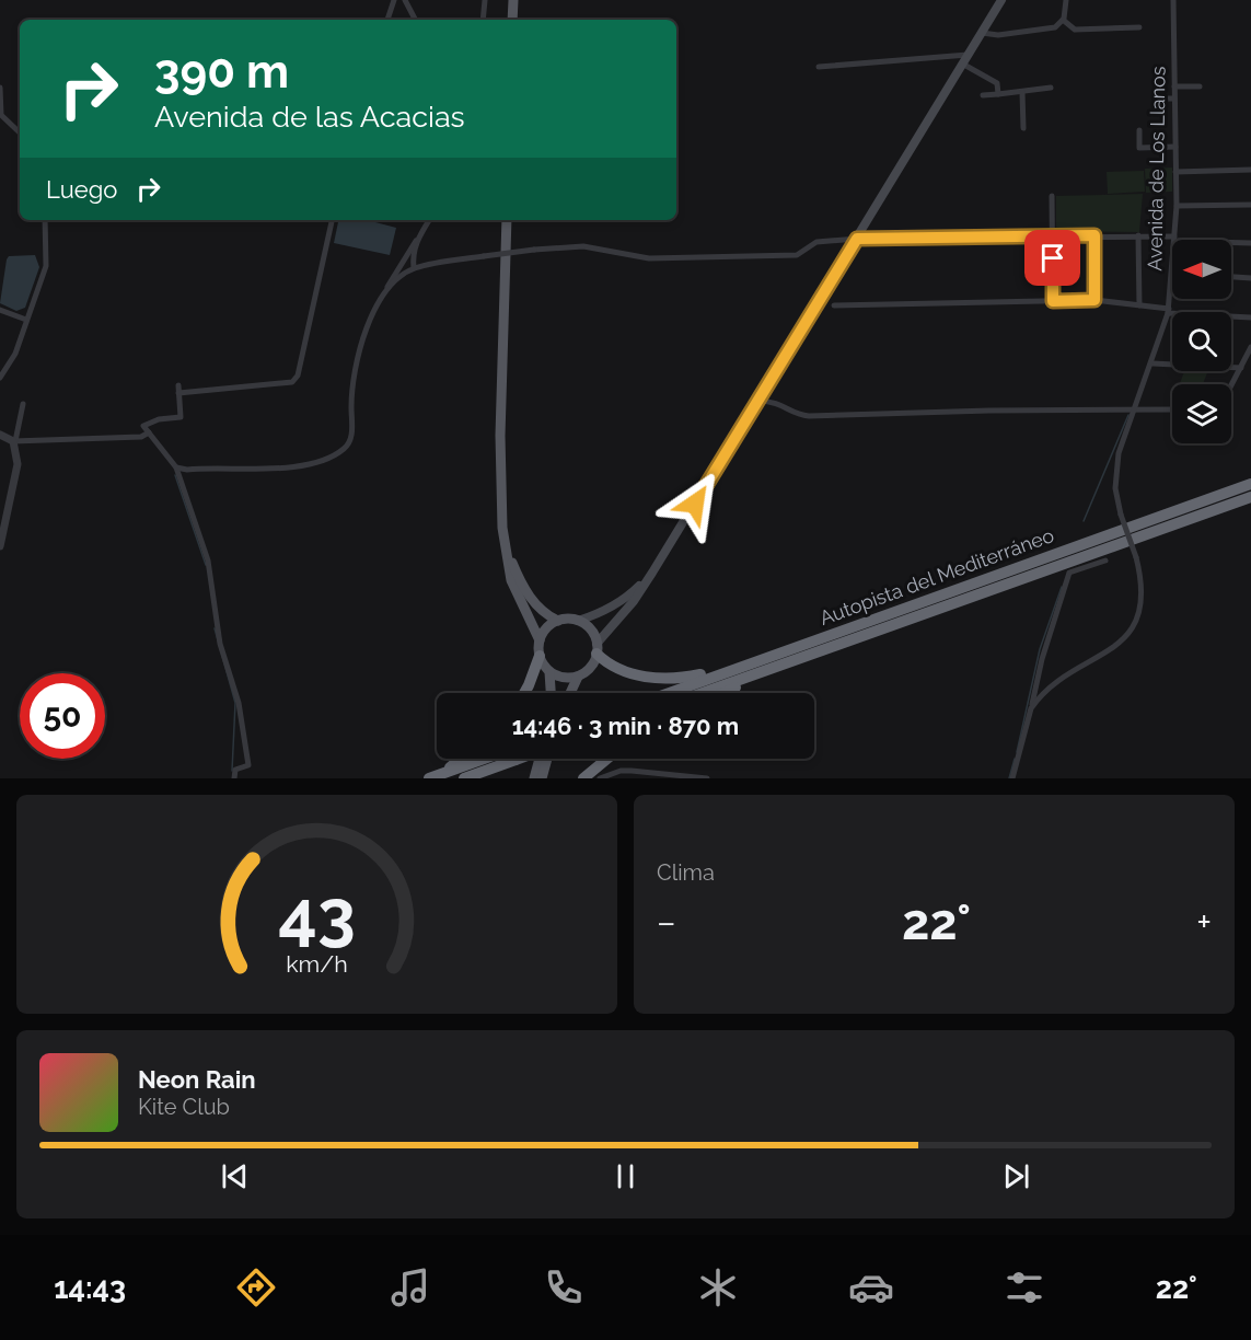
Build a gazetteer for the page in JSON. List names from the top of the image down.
{
  "streets": {
    "highway": ["Autopista del Mediterráneo"],
    "street": ["Avenida de Los Llanos"]
  },
  "north": "left",
  "page": {
    "turn": ["390 m", "Avenida de las Acacias"],
    "then": "Luego",
    "limit": "50",
    "trip": "14:46 · 3 min · 870 m",
    "tile": "Clima",
    "heat": ["−", "22°", "+"],
    "song": ["Neon Rain", "Kite Club"],
    "tabs": ["14:43", "22°"],
    "gauge": ["43", "km/h"]
  }
}
